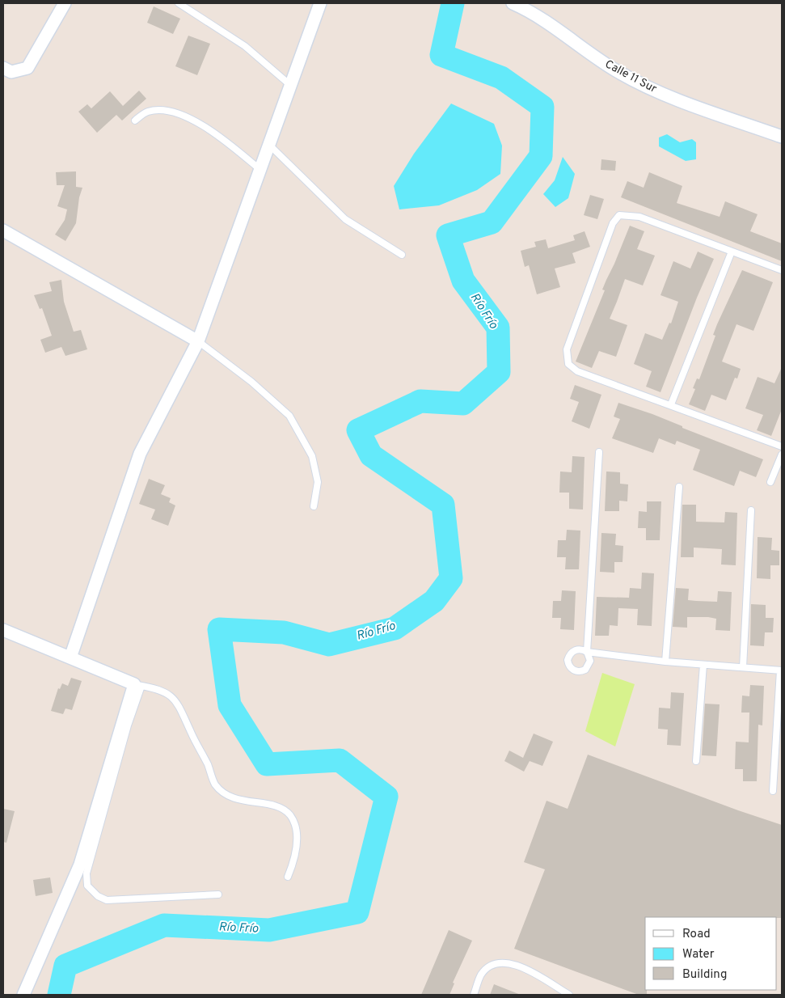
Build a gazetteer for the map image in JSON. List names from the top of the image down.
{
  "streets": {
    "street": ["Calle 11 Sur"]
  },
  "water": ["Río Frío"],
  "legend": ["Road", "Water", "Building"]
}
